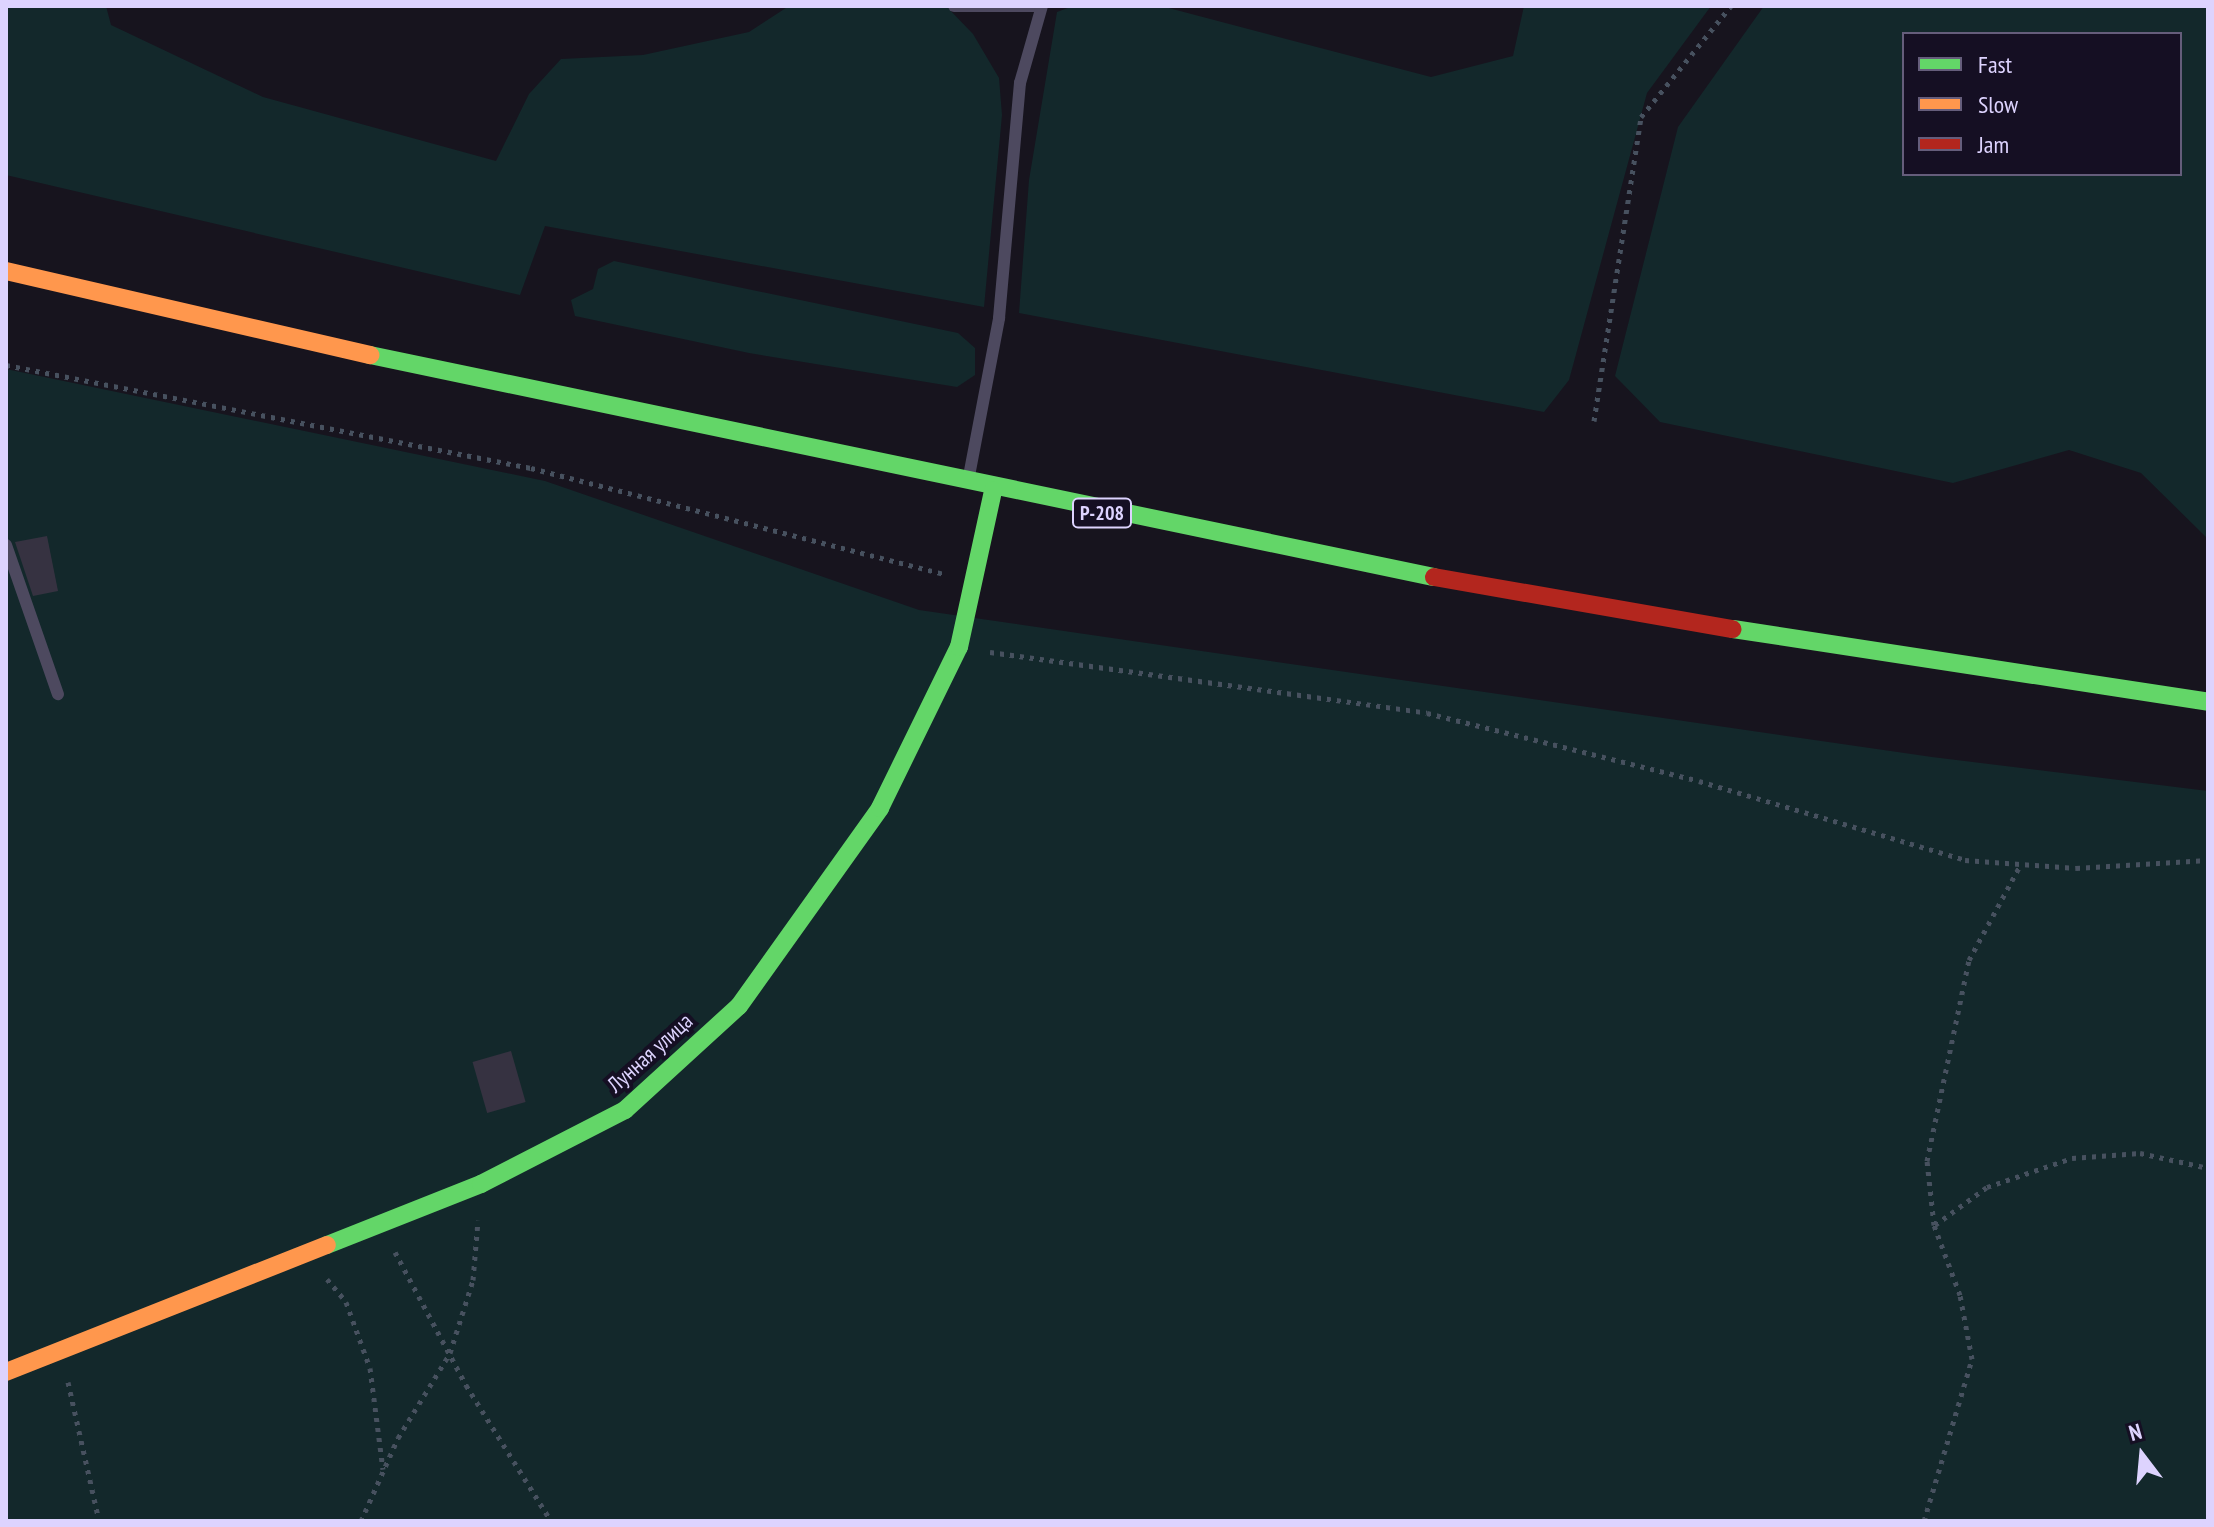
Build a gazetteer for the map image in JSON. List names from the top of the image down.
{
  "streets": {
    "main road": ["Р-208", "Лунная улица"]
  },
  "crossings": [
    ["Р-208", "Лунная улица"]
  ],
  "legend": ["Fast", "Slow", "Jam"],
  "north": "top"
}
